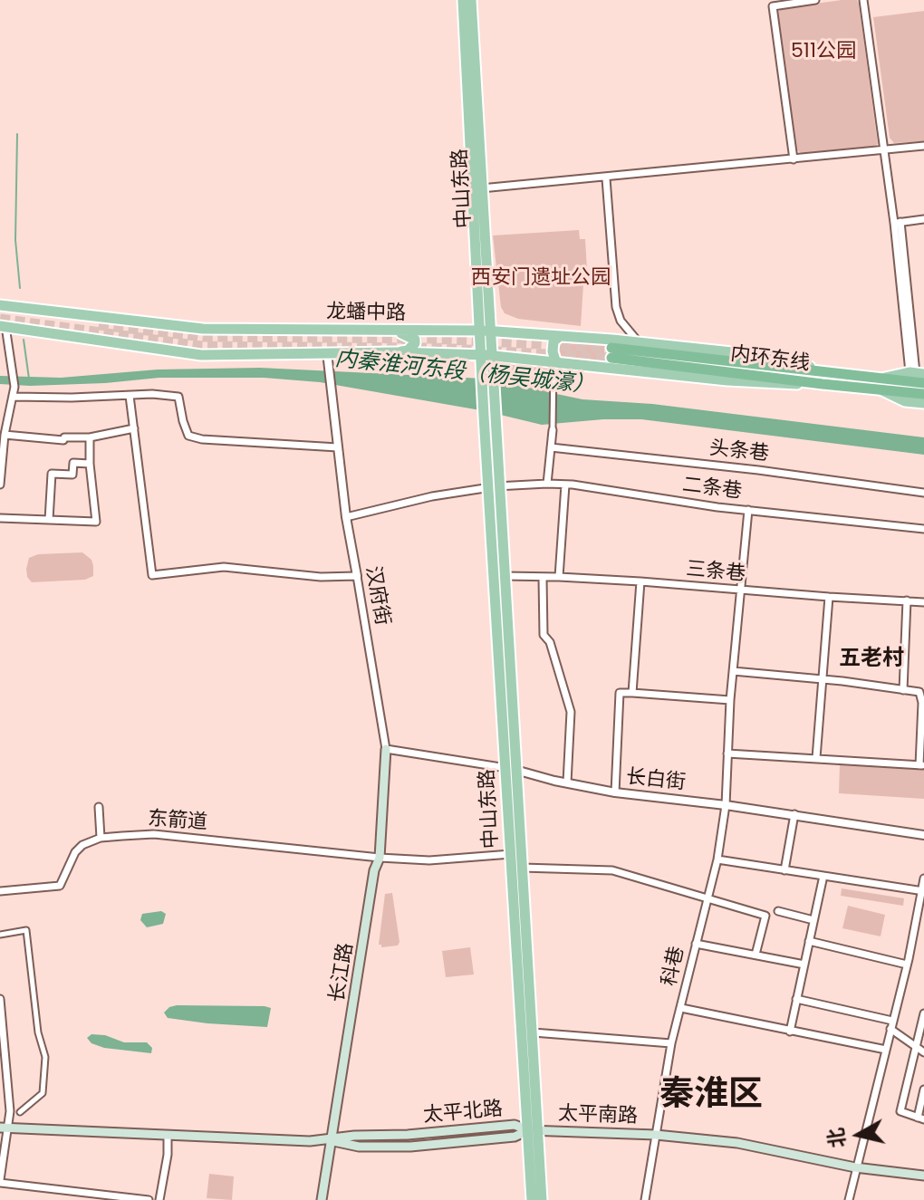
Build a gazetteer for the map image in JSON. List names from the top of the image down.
{
  "streets": {
    "highway": ["内环东线"],
    "main road": [
      "中山东路",
      "龙蟠中路",
      "长江路",
      "太平北路",
      "太平南路"
    ],
    "street": [
      "头条巷",
      "二条巷",
      "三条巷",
      "汉府街",
      "长白街",
      "东箭道",
      "科巷"
    ]
  },
  "crossings": [
    ["中山东路", "龙蟠中路"],
    ["中山东路", "二条巷"],
    ["中山东路", "三条巷"],
    ["中山东路", "长白街"],
    ["中山东路", "东箭道"],
    ["中山东路", "太平北路"],
    ["中山东路", "太平南路"],
    ["龙蟠中路", "内环东线"],
    ["龙蟠中路", "汉府街"],
    ["二条巷", "汉府街"],
    ["二条巷", "科巷"],
    ["三条巷", "科巷"],
    ["汉府街", "长白街"],
    ["汉府街", "长江路"],
    ["长白街", "科巷"],
    ["长白街", "长江路"],
    ["东箭道", "长江路"],
    ["科巷", "太平南路"],
    ["长江路", "太平北路"],
    ["太平北路", "太平南路"]
  ],
  "districts": ["五老村", "秦淮区"],
  "water": ["内秦淮河东段（杨吴城濠）"],
  "parks": ["511公园", "西安门遗址公园"],
  "north": "left"
}
